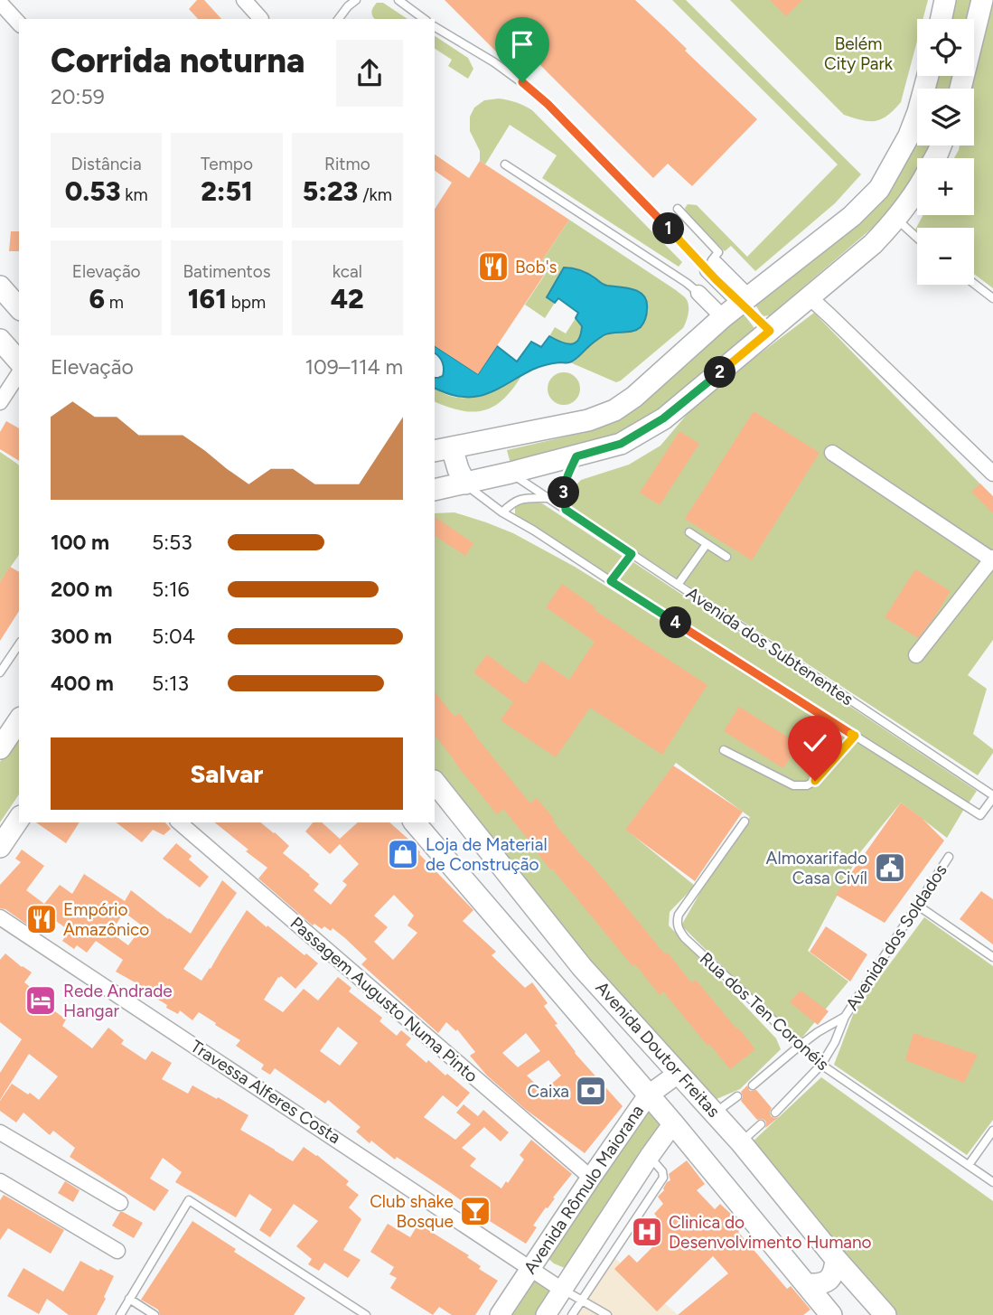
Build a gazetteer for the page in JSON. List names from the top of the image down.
{
  "streets": {
    "main road": ["Avenida Doutor Freitas"],
    "street": ["Passagem Augusto Numa Pinto", "Travessa Alferes Costa", "Avenida Rômulo Maiorana"],
    "lane": ["Avenida dos Subtenentes", "Avenida dos Soldados", "Rua dos Ten Coronéis"]
  },
  "crossings": [
    ["Avenida dos Soldados", "Rua dos Ten Coronéis"],
    ["Passagem Augusto Numa Pinto", "Avenida Rômulo Maiorana"],
    ["Avenida Doutor Freitas", "Avenida Rômulo Maiorana"],
    ["Travessa Alferes Costa", "Avenida Rômulo Maiorana"]
  ],
  "parks": ["Belém City Park"],
  "places": {
    "restaurant": ["Bob's", "Empório Amazônico"],
    "shop": ["Loja de Material de Construção"],
    "public building": ["Almoxarifado Casa Civíl"],
    "hotel": ["Rede Andrade Hangar"],
    "bank": ["Caixa"],
    "bar": ["Club shake Bosque"],
    "hospital": ["Clinica do Desenvolvimento Humano"]
  },
  "page": {
    "map_buttons": ["+", "−"],
    "heading": ["Corrida noturna", "20:59"],
    "stats": [
      ["Distância", "0.53 km"],
      ["Tempo", "2:51"],
      ["Ritmo", "5:23 /km"],
      ["Elevação", "6 m"],
      ["Batimentos", "161 bpm"],
      ["kcal", "42"]
    ],
    "pins": [
      "1",
      "2",
      "3",
      "4"
    ],
    "chart": ["Elevação", "109–114 m"],
    "list": [
      {
        "name": "100 m",
        "note": "5:53"
      },
      {
        "name": "200 m",
        "note": "5:16"
      },
      {
        "name": "300 m",
        "note": "5:04"
      },
      {
        "name": "400 m",
        "note": "5:13"
      }
    ],
    "buttons": "Salvar"
  }
}
